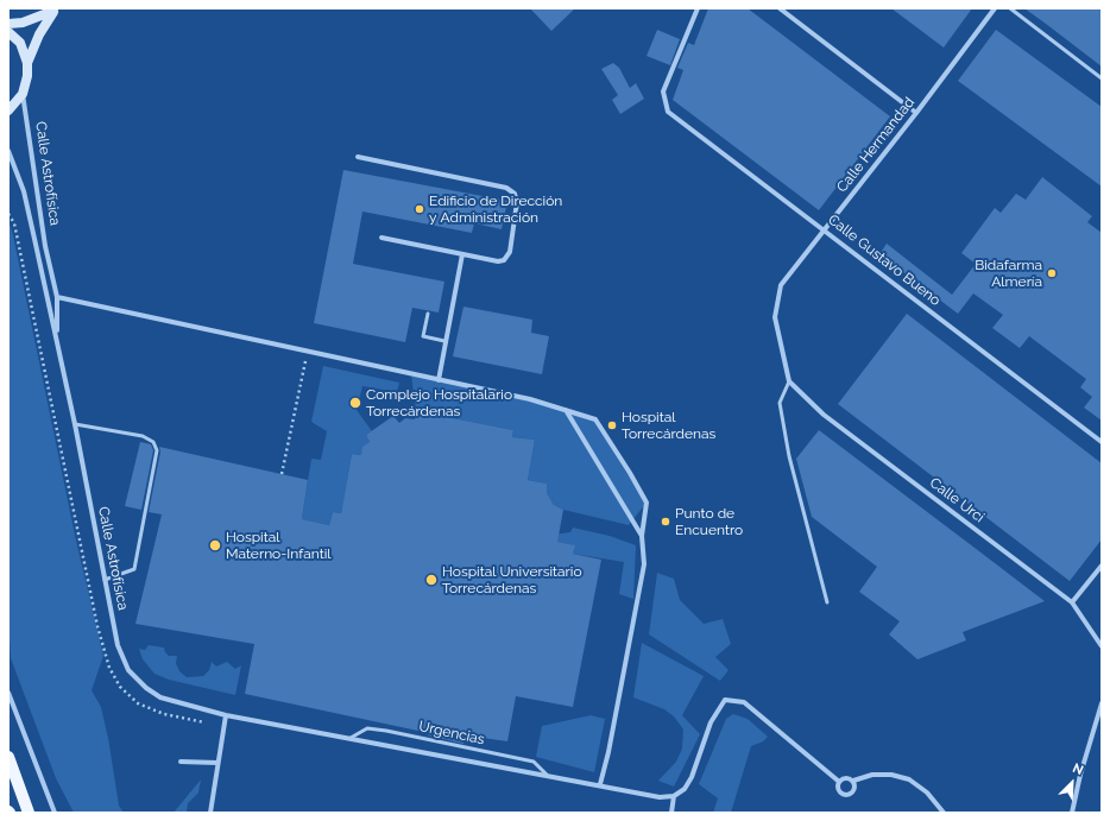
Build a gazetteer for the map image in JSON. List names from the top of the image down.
{
  "streets": {
    "street": [
      "Calle Hermandad",
      "Calle Astrofísica",
      "Calle Gustavo Bueno",
      "Calle Urci"
    ],
    "lane": ["Urgencias"]
  },
  "crossings": [
    ["Calle Hermandad", "Calle Gustavo Bueno"],
    ["Calle Hermandad", "Calle Urci"],
    ["Calle Astrofísica", "Urgencias"]
  ],
  "places": [
    "Edificio de Dirección y Administración",
    "Bidafarma Almería",
    "Complejo Hospitalario Torrecárdenas",
    "Hospital Torrecárdenas",
    "Punto de Encuentro",
    "Hospital Materno-Infantil",
    "Hospital Universitario Torrecárdenas"
  ],
  "north": "top right"
}
